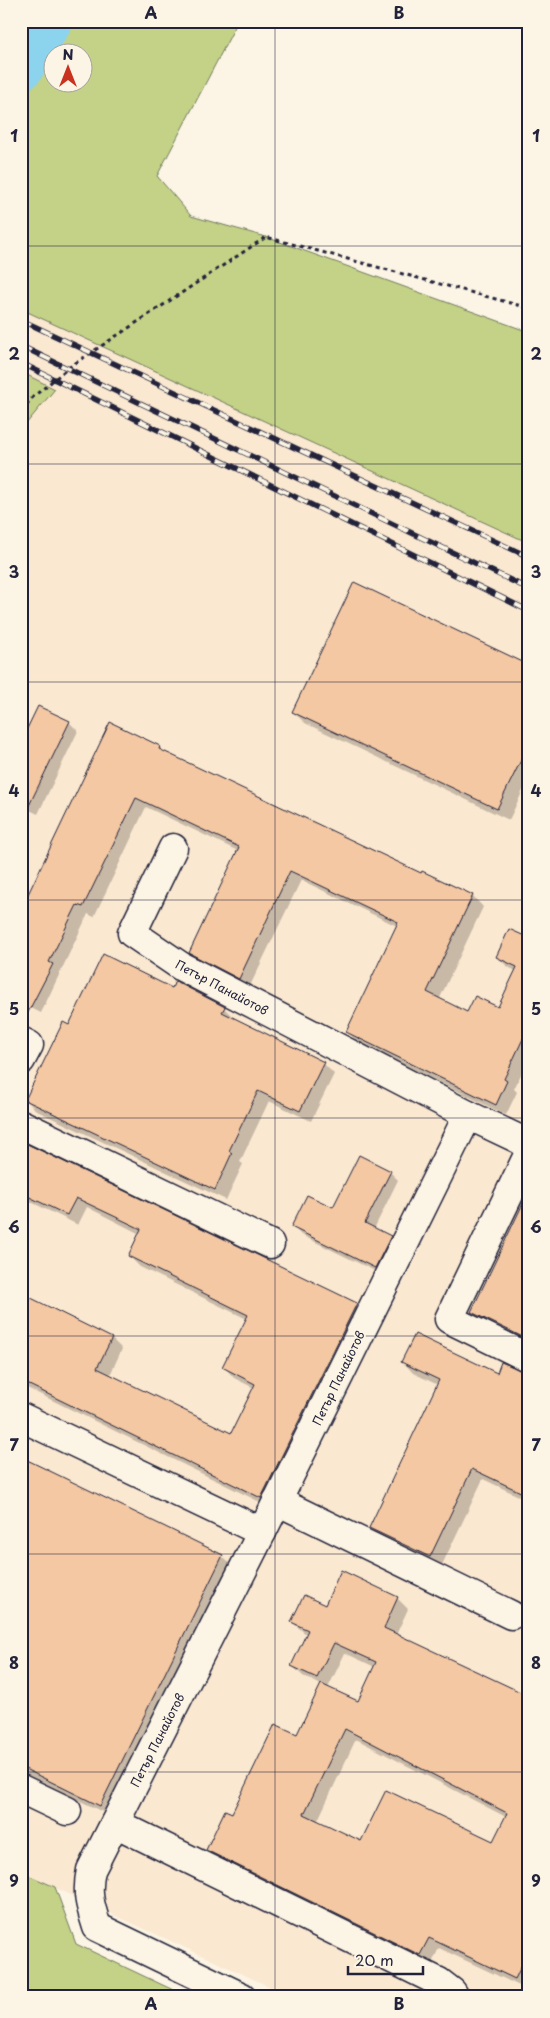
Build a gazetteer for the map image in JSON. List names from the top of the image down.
{
  "streets": {
    "street": ["Петър Панайотов"]
  },
  "scale_bar": "20 m",
  "north": "top",
  "grid": {
    "columns": ["A", "B"],
    "rows": [
      "1",
      "2",
      "3",
      "4",
      "5",
      "6",
      "7",
      "8",
      "9"
    ]
  }
}
